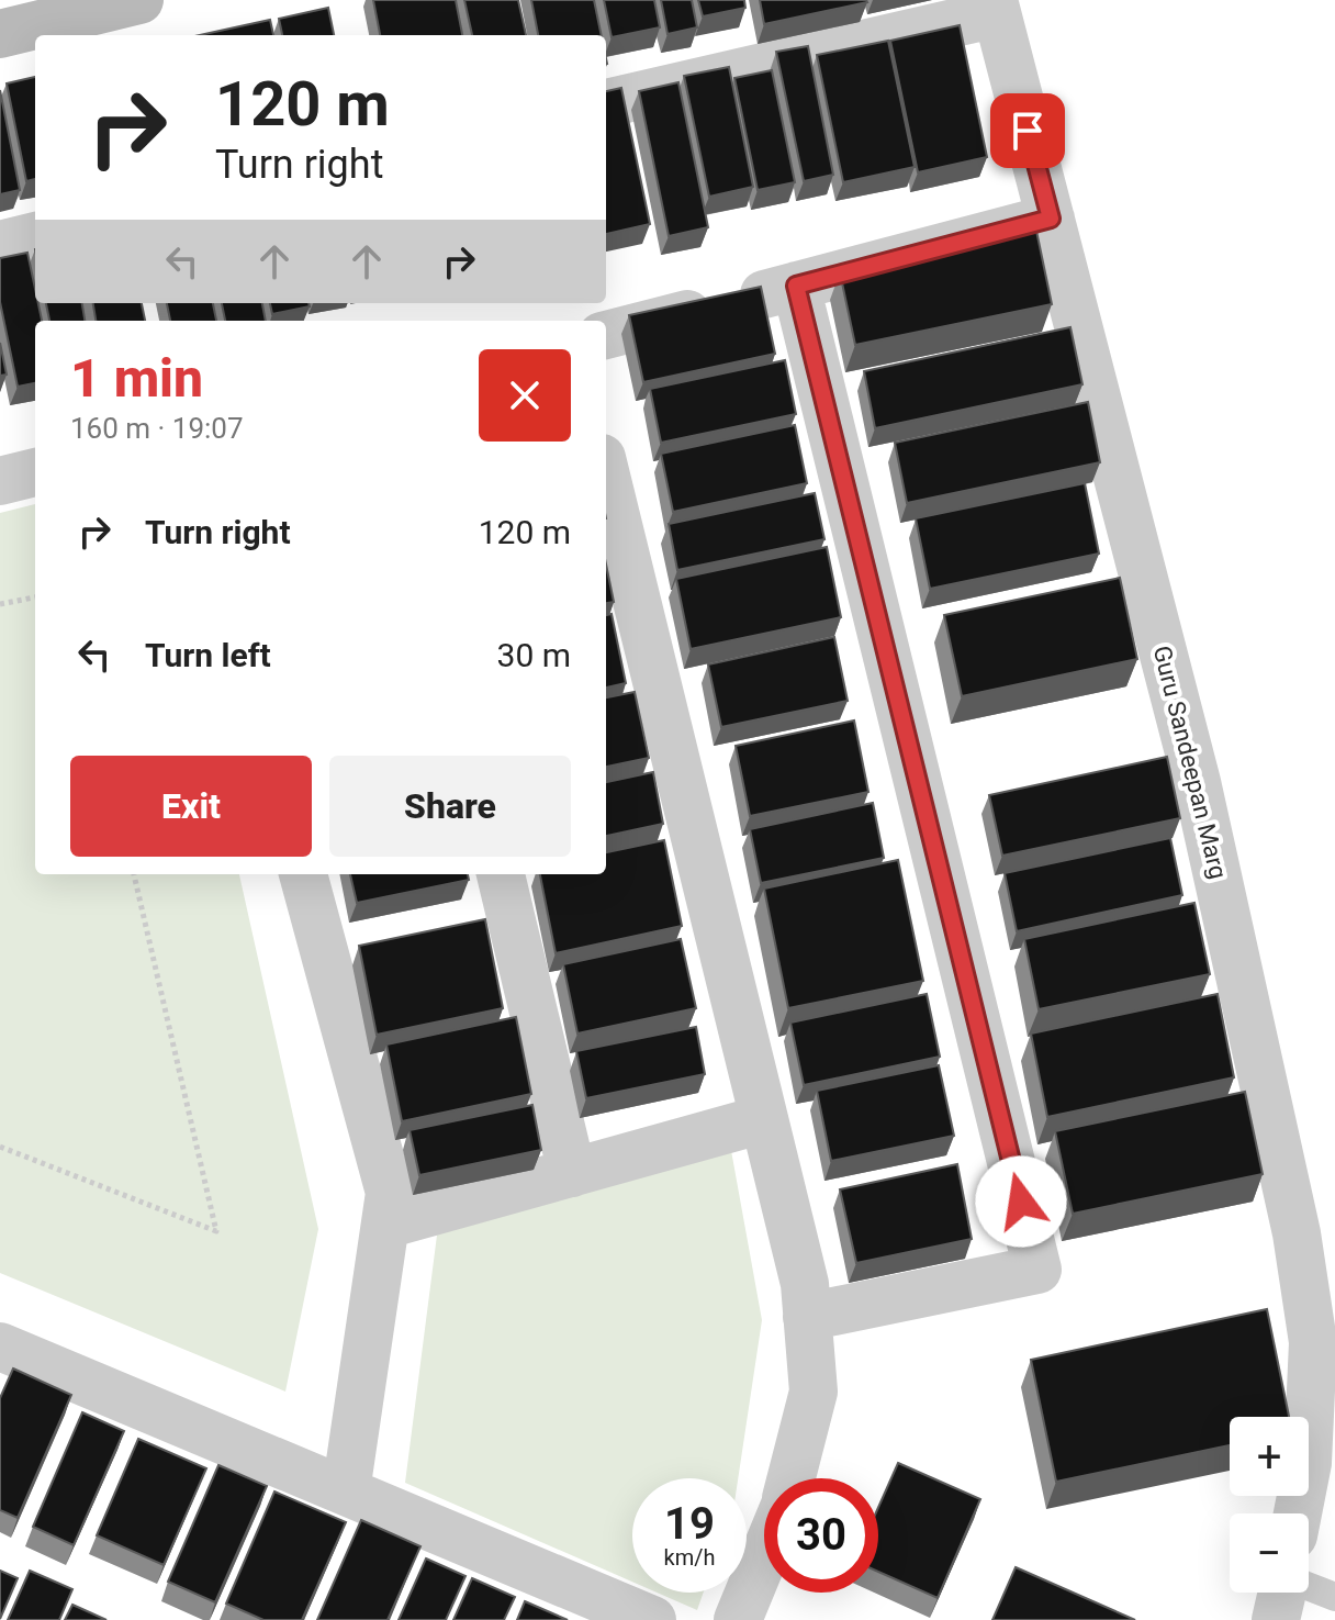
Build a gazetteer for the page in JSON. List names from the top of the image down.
{
  "streets": {
    "street": ["Guru Sandeepan Marg"]
  },
  "page": {
    "turn": ["120 m", "Turn right"],
    "heading": ["1 min", "160 m · 19:07"],
    "list": [
      {
        "name": "Turn right",
        "value": "120 m"
      },
      {
        "name": "Turn left",
        "value": "30 m"
      }
    ],
    "buttons": ["Exit", "Share"],
    "map_buttons": ["+", "−"],
    "speed": "19 km/h",
    "limit": "30"
  }
}
